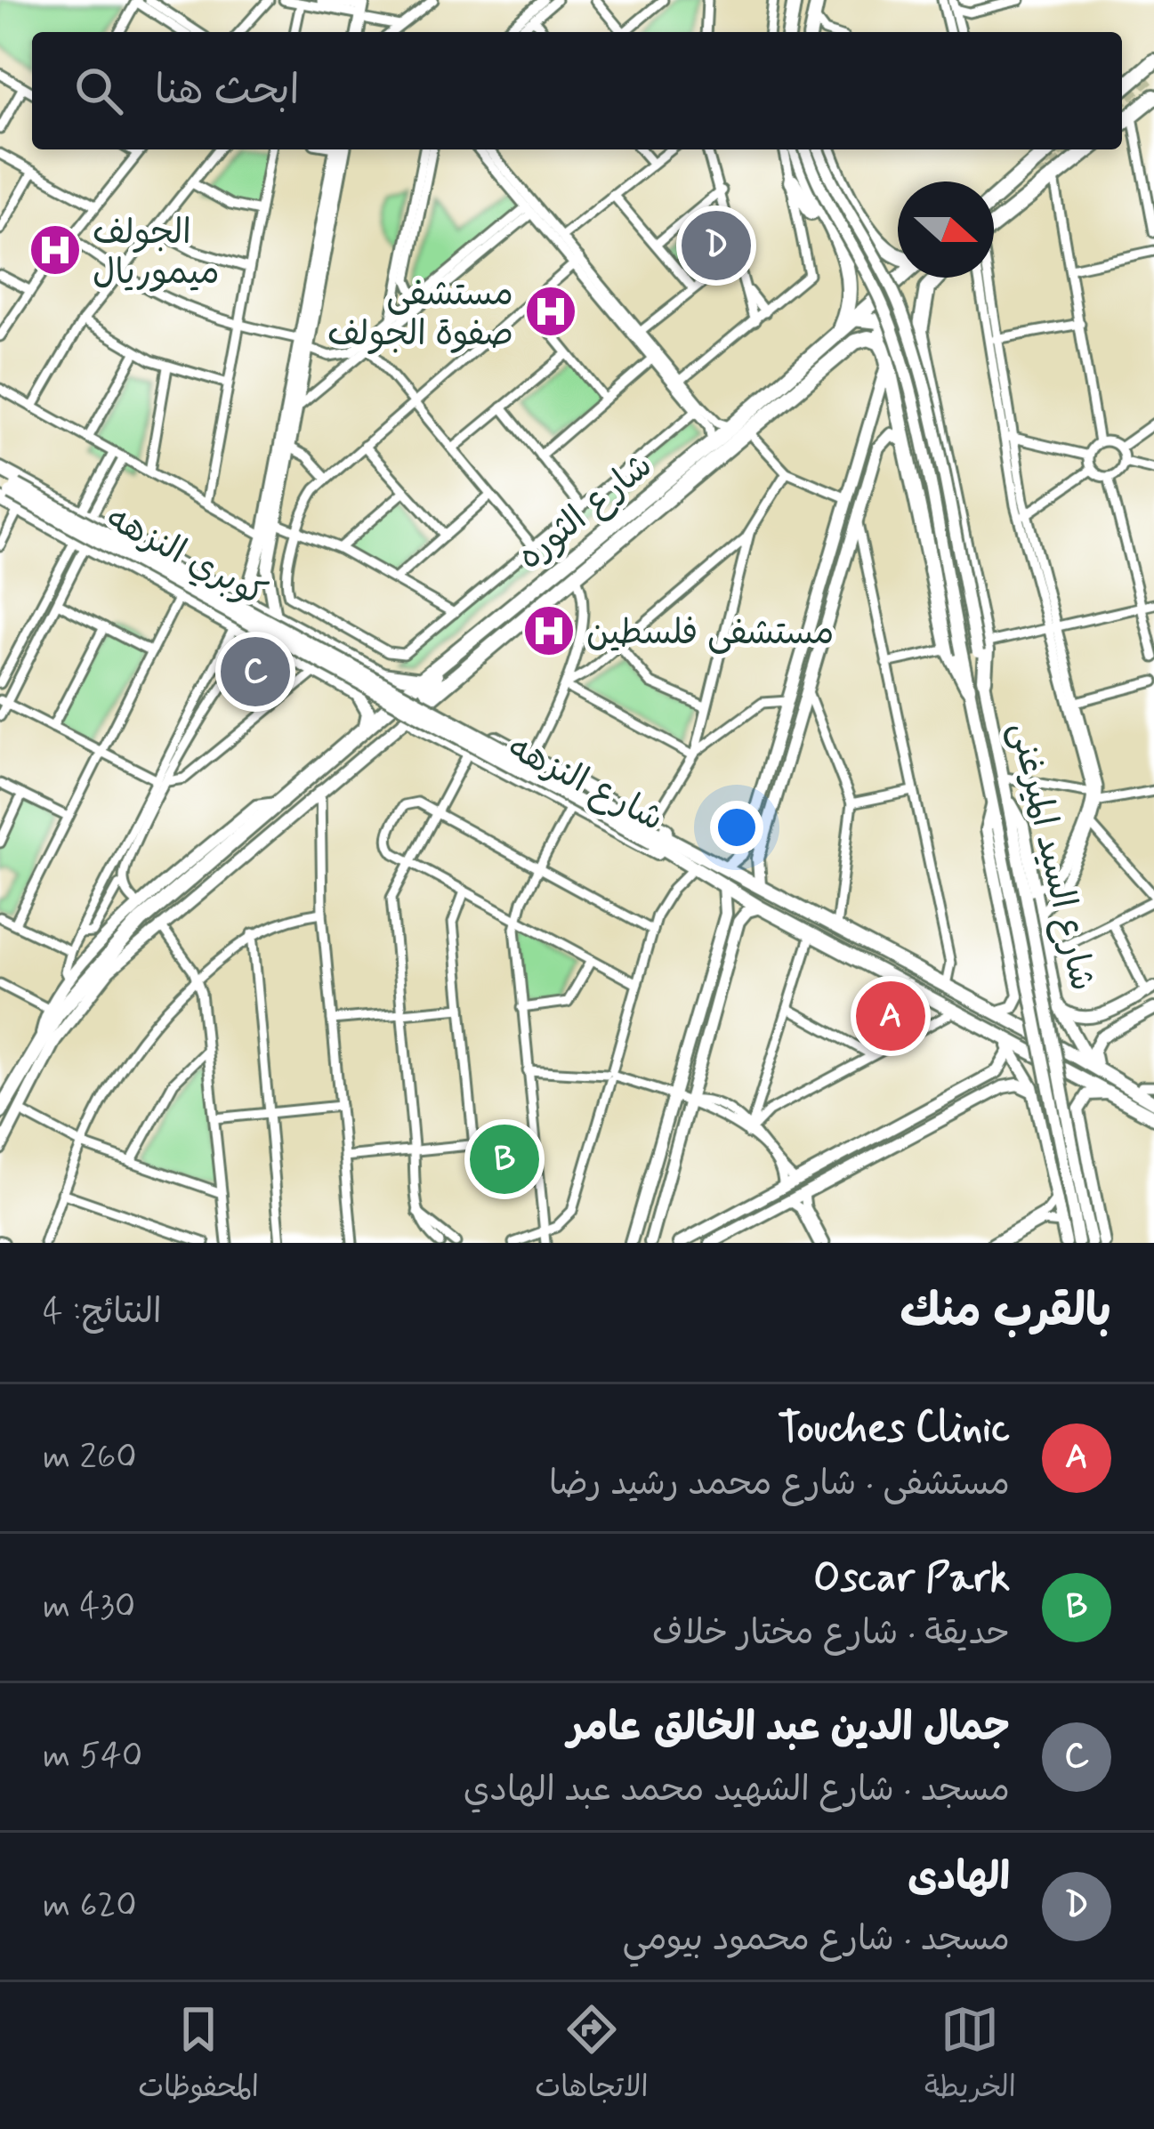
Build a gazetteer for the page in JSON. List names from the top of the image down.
{
  "streets": {
    "highway": ["شارع الثوره"],
    "main road": ["كوبري النزهه", "شارع النزهه"],
    "street": ["شارع السيد الميرغنى"]
  },
  "crossings": [
    ["شارع الثوره", "شارع النزهه"],
    ["كوبري النزهه", "شارع النزهه"],
    ["شارع النزهه", "شارع السيد الميرغنى"]
  ],
  "places": {
    "hospital": ["الجولف ميموريال", "مستشفى صفوة الجولف", "مستشفى فلسطين"]
  },
  "north": "right",
  "page": {
    "search": "ابحث هنا",
    "pins": [
      "D",
      "C",
      "A",
      "B"
    ],
    "heading": ["بالقرب منك", "النتائج: 4"],
    "list": [
      {
        "mark": "A",
        "name": "Touches Clinic",
        "note": "مستشفى · شارع محمد رشيد رضا",
        "value": "260 m"
      },
      {
        "mark": "B",
        "name": "Oscar Park",
        "note": "حديقة · شارع مختار خلاف",
        "value": "430 m"
      },
      {
        "mark": "C",
        "name": "جمال الدين عبد الخالق عامر",
        "note": "مسجد · شارع الشهيد محمد عبد الهادي",
        "value": "540 m"
      },
      {
        "mark": "D",
        "name": "الهادى",
        "note": "مسجد · شارع محمود بيومي",
        "value": "620 m"
      }
    ],
    "nav": ["الخريطة", "الاتجاهات", "المحفوظات"]
  }
}
